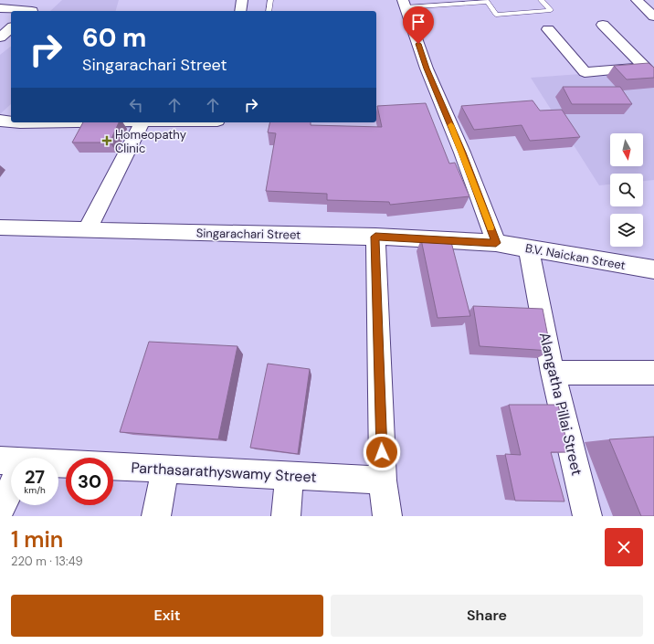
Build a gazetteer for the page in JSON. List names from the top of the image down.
{
  "streets": {
    "street": [
      "Singarachari Street",
      "B.V. Naickan Street",
      "Alangatha Pillai Street",
      "Parthasarathyswamy Street"
    ]
  },
  "crossings": [
    ["Singarachari Street", "B.V. Naickan Street"],
    ["B.V. Naickan Street", "Alangatha Pillai Street"]
  ],
  "places": {
    "health": ["Homeopathy Clinic"]
  },
  "north": "bottom",
  "page": {
    "turn": ["60 m", "Singarachari Street"],
    "speed": "27 km/h",
    "limit": "30",
    "heading": ["1 min", "220 m · 13:49"],
    "buttons": ["Exit", "Share"]
  }
}
